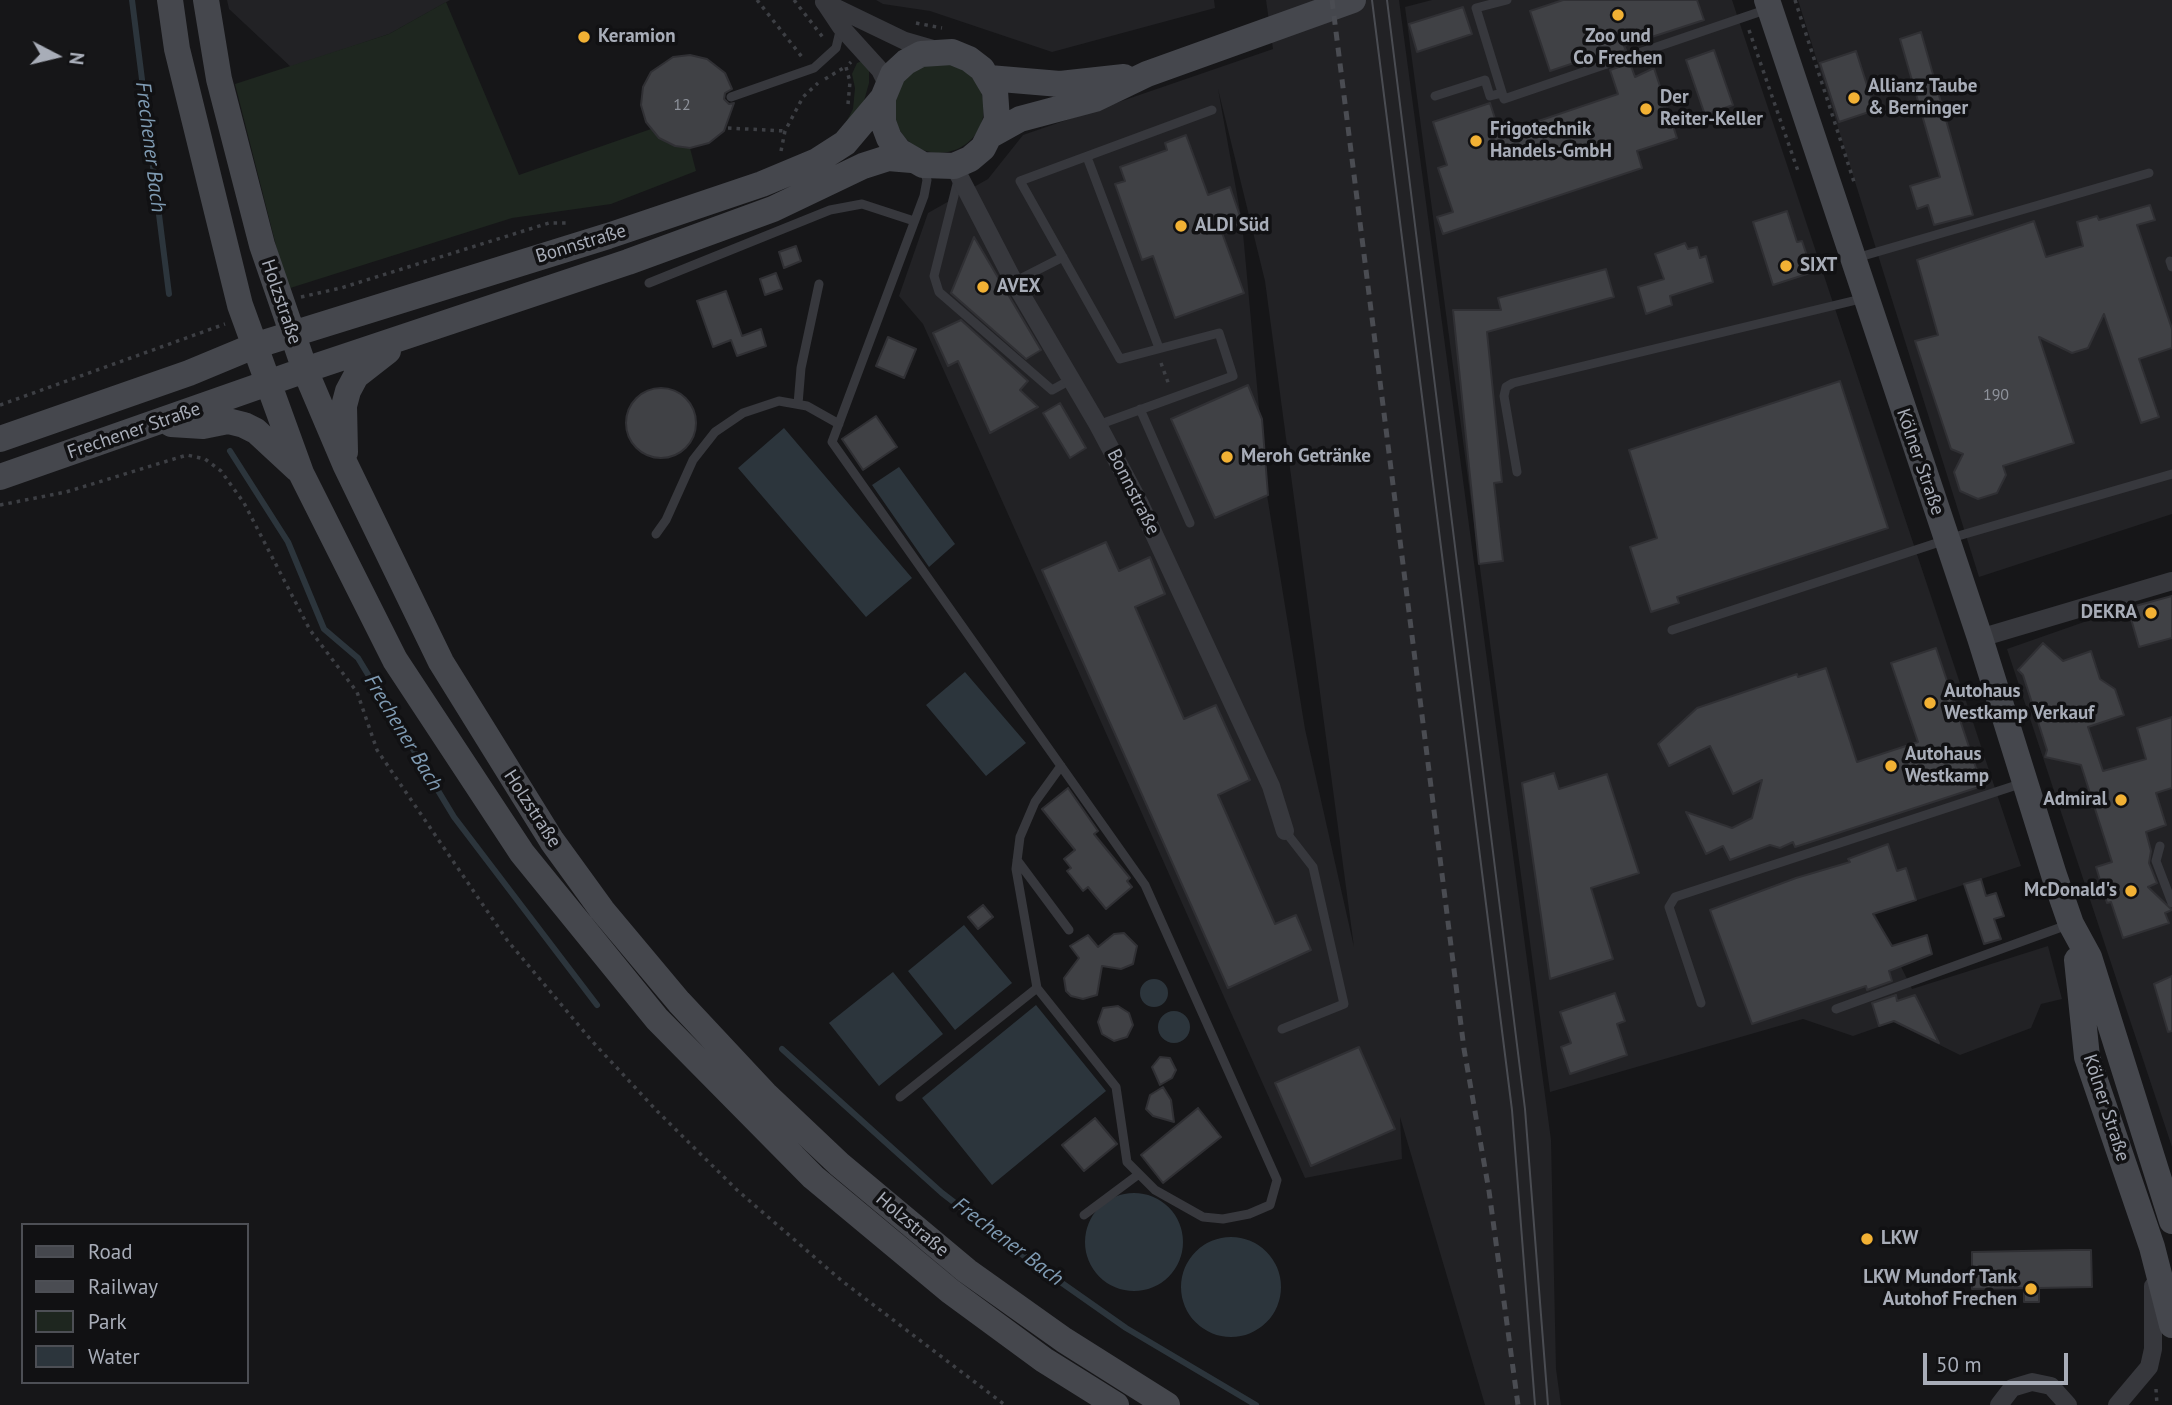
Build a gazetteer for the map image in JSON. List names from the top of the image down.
{
  "streets": {
    "main road": [
      "Bonnstraße",
      "Holzstraße",
      "Frechener Straße",
      "Kölner Straße"
    ]
  },
  "crossings": [
    ["Bonnstraße", "Holzstraße"],
    ["Bonnstraße", "Frechener Straße"],
    ["Holzstraße", "Frechener Straße"]
  ],
  "water": ["Frechener Bach"],
  "places": [
    "Zoo und Co Frechen",
    "Keramion",
    "Allianz Taube & Berninger",
    "Der Reiter-Keller",
    "Frigotechnik Handels-GmbH",
    "ALDI Süd",
    "SIXT",
    "AVEX",
    "Meroh Getränke",
    "DEKRA",
    "Autohaus Westkamp Verkauf",
    "Autohaus Westkamp",
    "Admiral",
    "McDonald's",
    "LKW",
    "LKW Mundorf Tank Autohof Frechen"
  ],
  "house_numbers": ["12", "190"],
  "legend": [
    "Road",
    "Railway",
    "Park",
    "Water"
  ],
  "scale_bar": "50 m",
  "north": "right"
}
